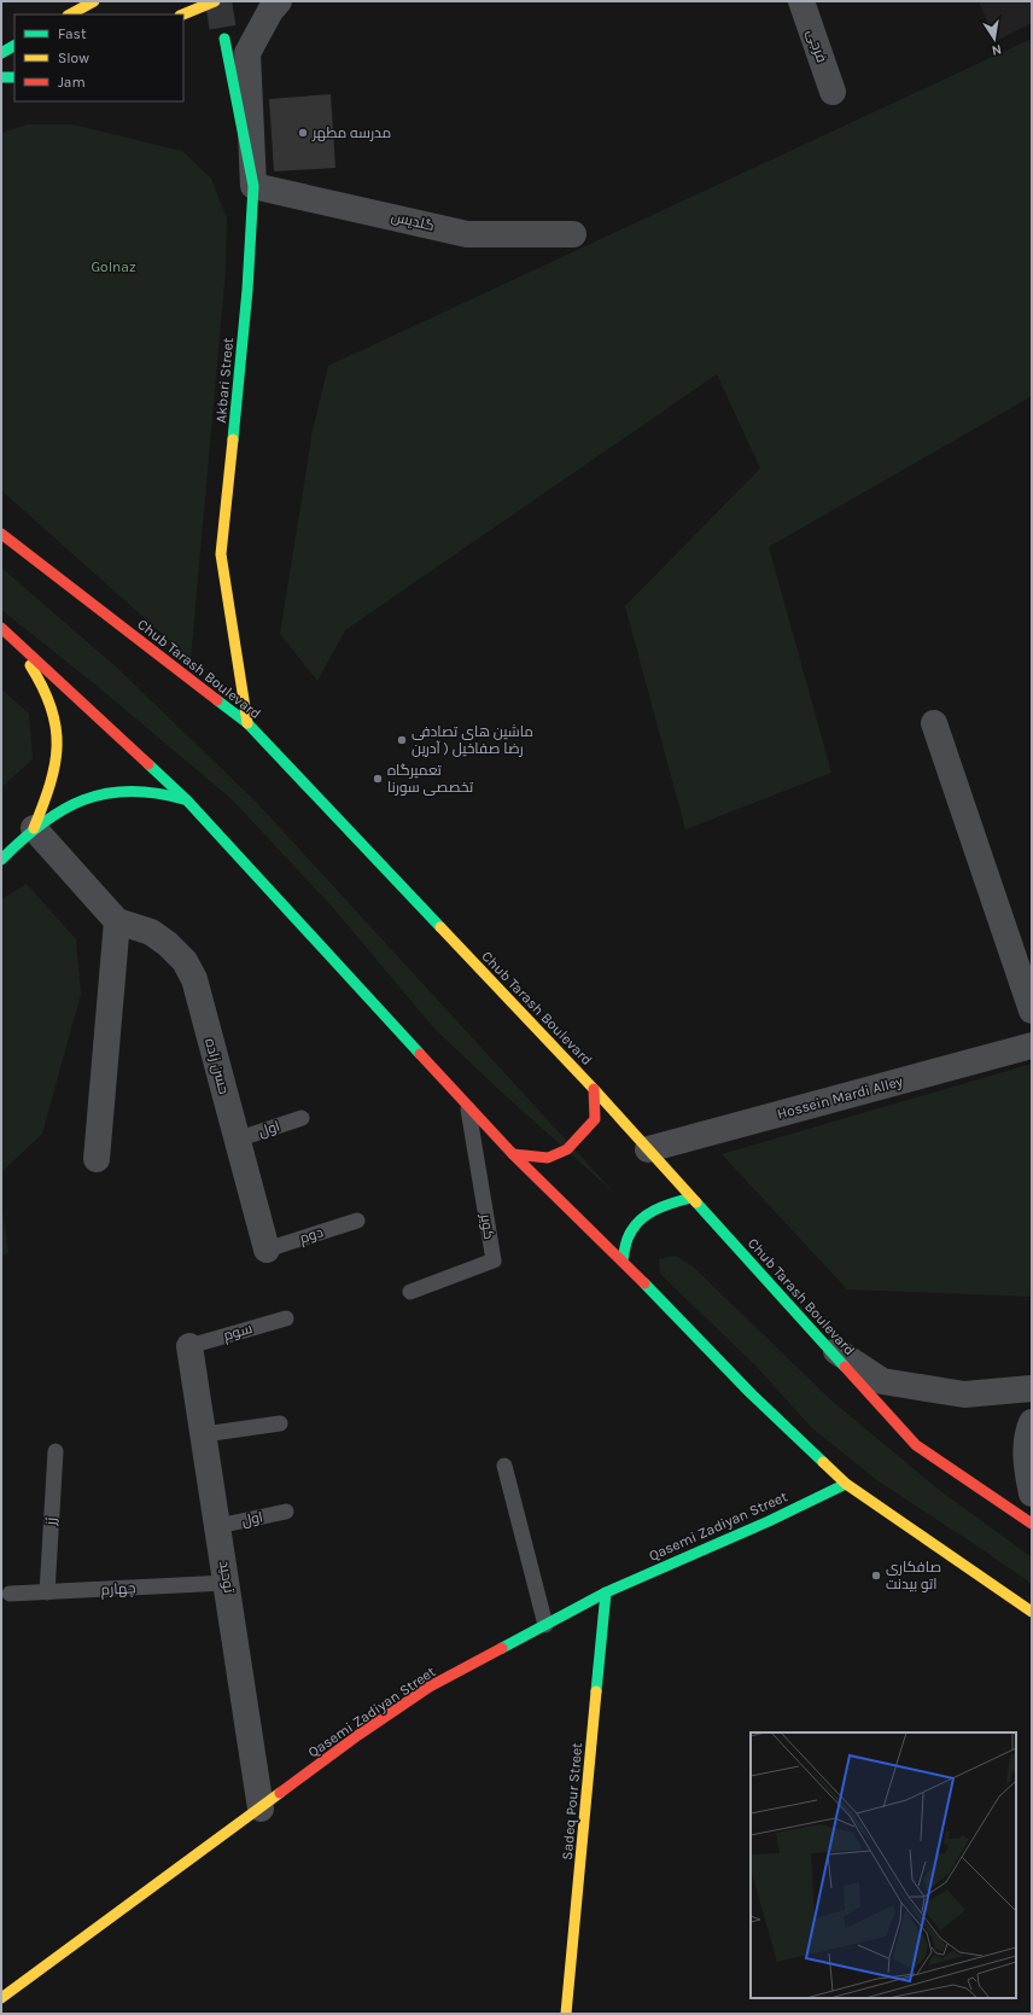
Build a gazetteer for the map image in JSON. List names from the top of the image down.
{
  "streets": {
    "main road": [
      "Akbari Street",
      "Chub Tarash Boulevard",
      "Qasemi Zadiyan Street",
      "Sadeq Pour Street"
    ],
    "street": [
      "فرجی",
      "گلدیس",
      "حسن زاده",
      "Hossein Mardi Alley",
      "توحید"
    ],
    "lane": [
      "اول",
      "کویر",
      "دوم",
      "سوم",
      "رُز",
      "چهارم"
    ]
  },
  "crossings": [
    ["گلدیس", "Akbari Street"],
    ["Akbari Street", "Chub Tarash Boulevard"],
    ["Chub Tarash Boulevard", "Hossein Mardi Alley"],
    ["حسن زاده", "اول"],
    ["حسن زاده", "دوم"],
    ["اول", "توحید"],
    ["سوم", "توحید"],
    ["رُز", "چهارم"],
    ["Qasemi Zadiyan Street", "توحید"],
    ["Qasemi Zadiyan Street", "Sadeq Pour Street"],
    ["توحید", "چهارم"]
  ],
  "parks": ["Golnaz"],
  "places": [
    "مدرسه مطهر",
    "ماشین های تصادفی رضا صفاخیل ( آدرین",
    "تعمیرگاه تخصصی سورنا",
    "صافکاری اتو بیدنت"
  ],
  "legend": ["Fast", "Slow", "Jam"],
  "north": "bottom"
}
